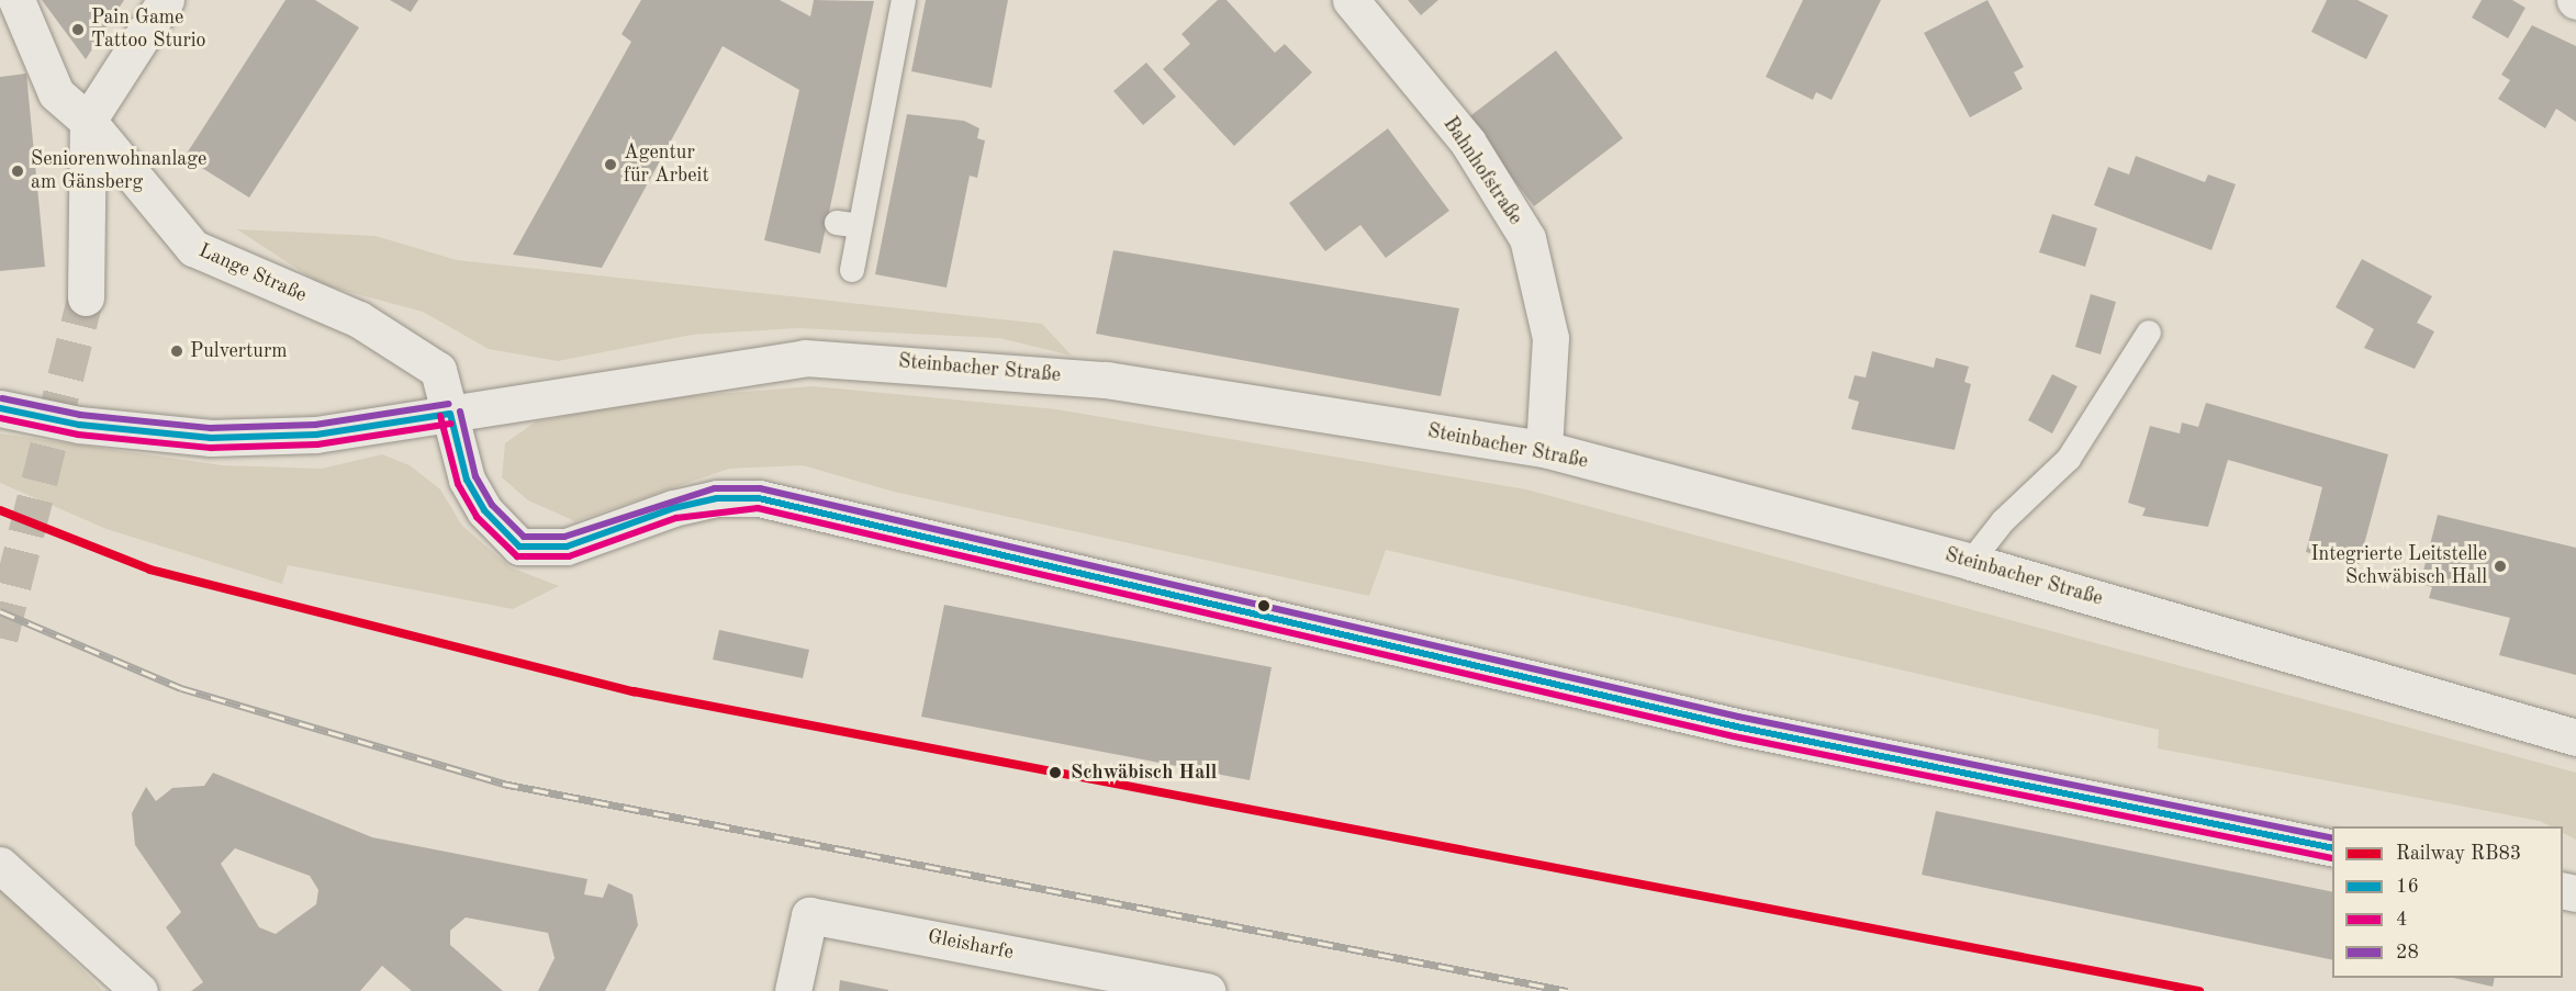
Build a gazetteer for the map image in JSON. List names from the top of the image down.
{
  "streets": {
    "street": [
      "Bahnhofstraße",
      "Lange Straße",
      "Steinbacher Straße",
      "Gleisharfe"
    ]
  },
  "crossings": [
    ["Bahnhofstraße", "Steinbacher Straße"],
    ["Lange Straße", "Steinbacher Straße"]
  ],
  "places": [
    "Pain Game Tattoo Sturio",
    "Agentur für Arbeit",
    "Seniorenwohnanlage am Gänsberg",
    "Pulverturm",
    "Integrierte Leitstelle Schwäbisch Hall",
    "Schwäbisch Hall"
  ],
  "lines": [
    "transit line 28",
    "transit line 16",
    "transit line 4",
    "rail line RB83"
  ],
  "legend": [
    "Railway RB83",
    "16",
    "4",
    "28"
  ]
}
